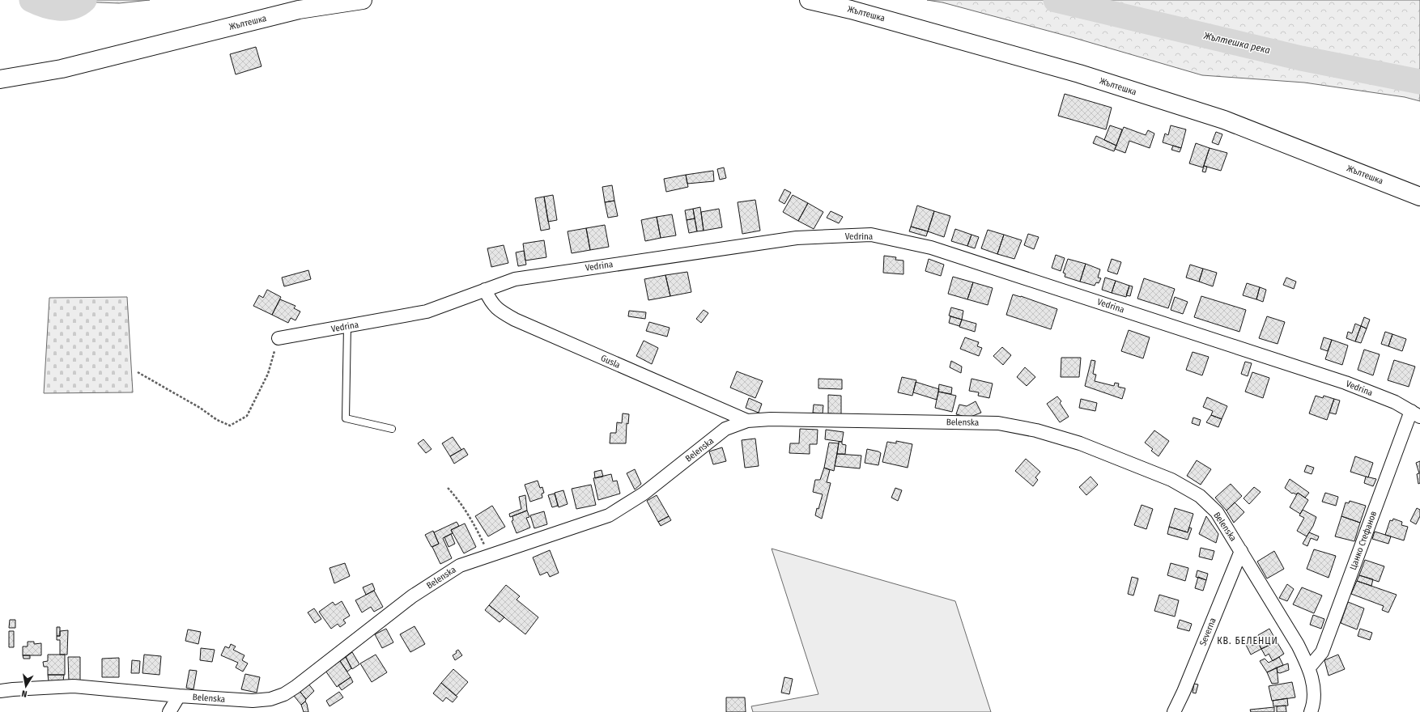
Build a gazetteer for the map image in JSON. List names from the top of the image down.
{
  "streets": {
    "main road": ["Жълтешка"],
    "street": [
      "Vedrina",
      "Gusla",
      "Belenska",
      "Цанко Стефанов",
      "Severna"
    ]
  },
  "crossings": [
    ["Vedrina", "Gusla"],
    ["Vedrina", "Цанко Стефанов"],
    ["Gusla", "Belenska"],
    ["Belenska", "Цанко Стефанов"],
    ["Belenska", "Severna"]
  ],
  "districts": ["КВ. БЕЛЕНЦИ"],
  "water": ["Жълтешка река"],
  "north": "bottom"
}
